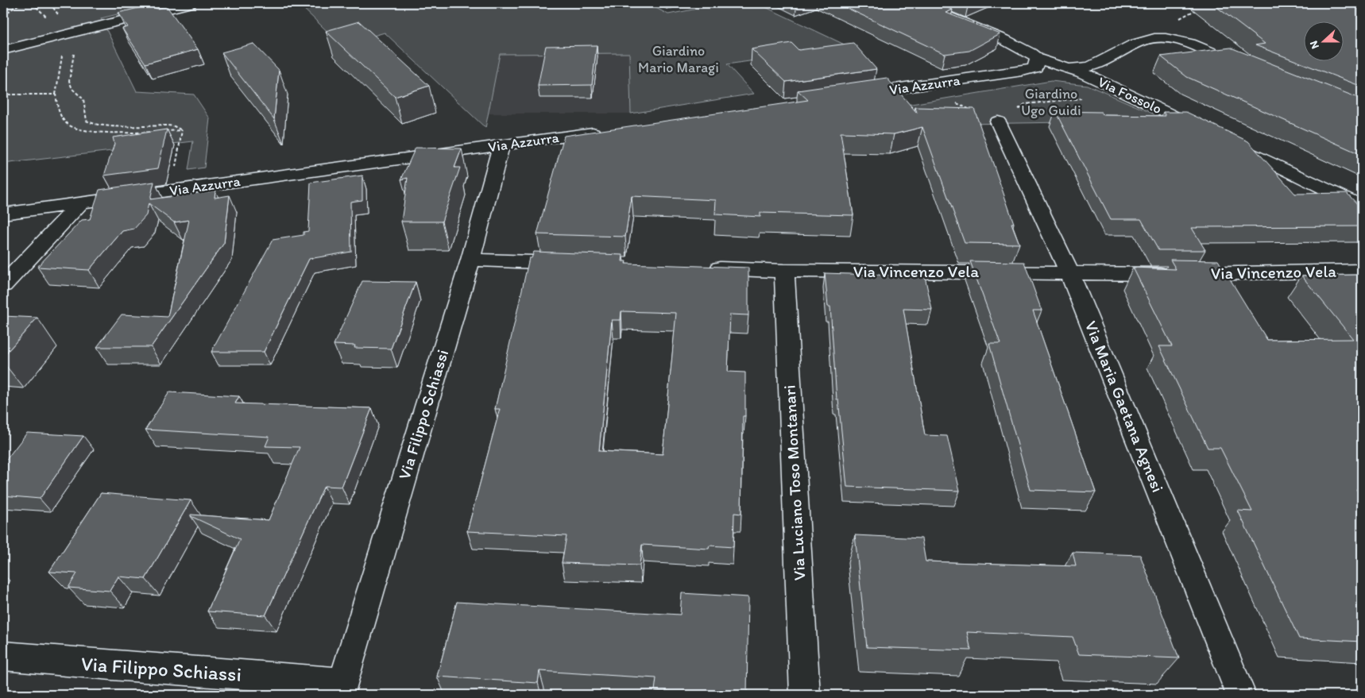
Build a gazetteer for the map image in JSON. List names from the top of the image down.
{
  "streets": {
    "street": [
      "Via Azzurra",
      "Via Fossolo",
      "Via Vincenzo Vela",
      "Via Maria Gaetana Agnesi",
      "Via Filippo Schiassi",
      "Via Luciano Toso Montanari"
    ]
  },
  "crossings": [
    ["Via Azzurra", "Via Fossolo"],
    ["Via Azzurra", "Via Filippo Schiassi"],
    ["Via Vincenzo Vela", "Via Maria Gaetana Agnesi"],
    ["Via Vincenzo Vela", "Via Luciano Toso Montanari"]
  ],
  "parks": ["Giardino Mario Maragi", "Giardino Ugo Guidi"],
  "north": "left"
}
